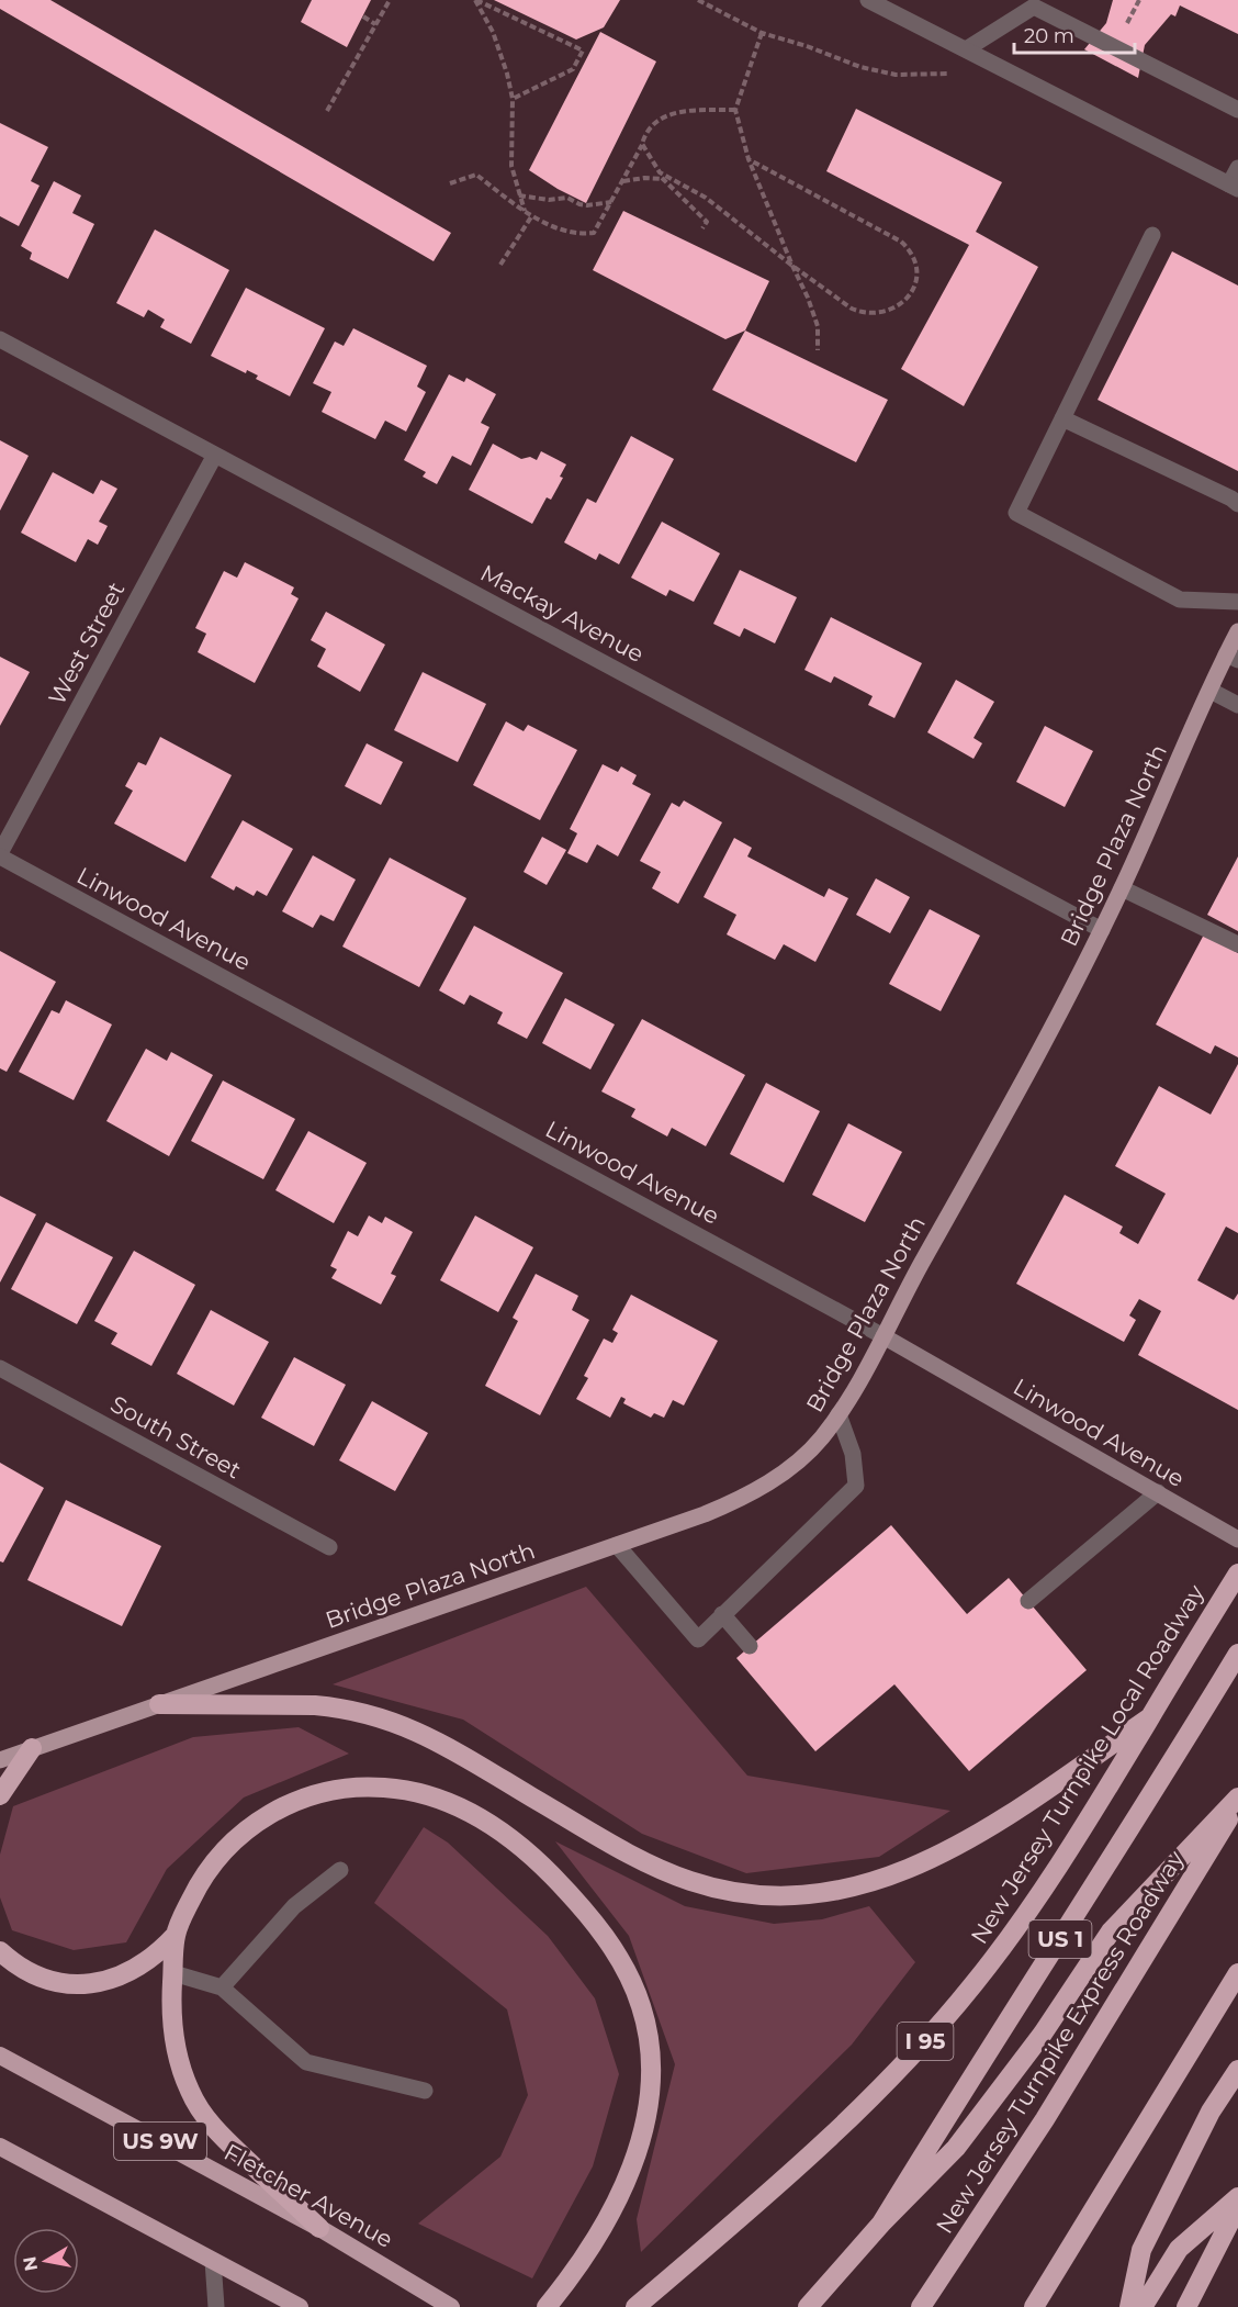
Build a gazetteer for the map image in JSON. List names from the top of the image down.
{
  "streets": {
    "highway": [
      "New Jersey Turnpike Local Roadway",
      "US 1",
      "I 95",
      "New Jersey Turnpike Express Roadway",
      "US 9W",
      "Fletcher Avenue"
    ],
    "main road": ["Bridge Plaza North", "Linwood Avenue"],
    "street": ["Mackay Avenue", "West Street", "South Street"]
  },
  "crossings": [
    ["Mackay Avenue", "West Street"],
    ["Mackay Avenue", "Bridge Plaza North"],
    ["West Street", "Linwood Avenue"],
    ["Bridge Plaza North", "Linwood Avenue"]
  ],
  "scale_bar": "20 m",
  "north": "left"
}
